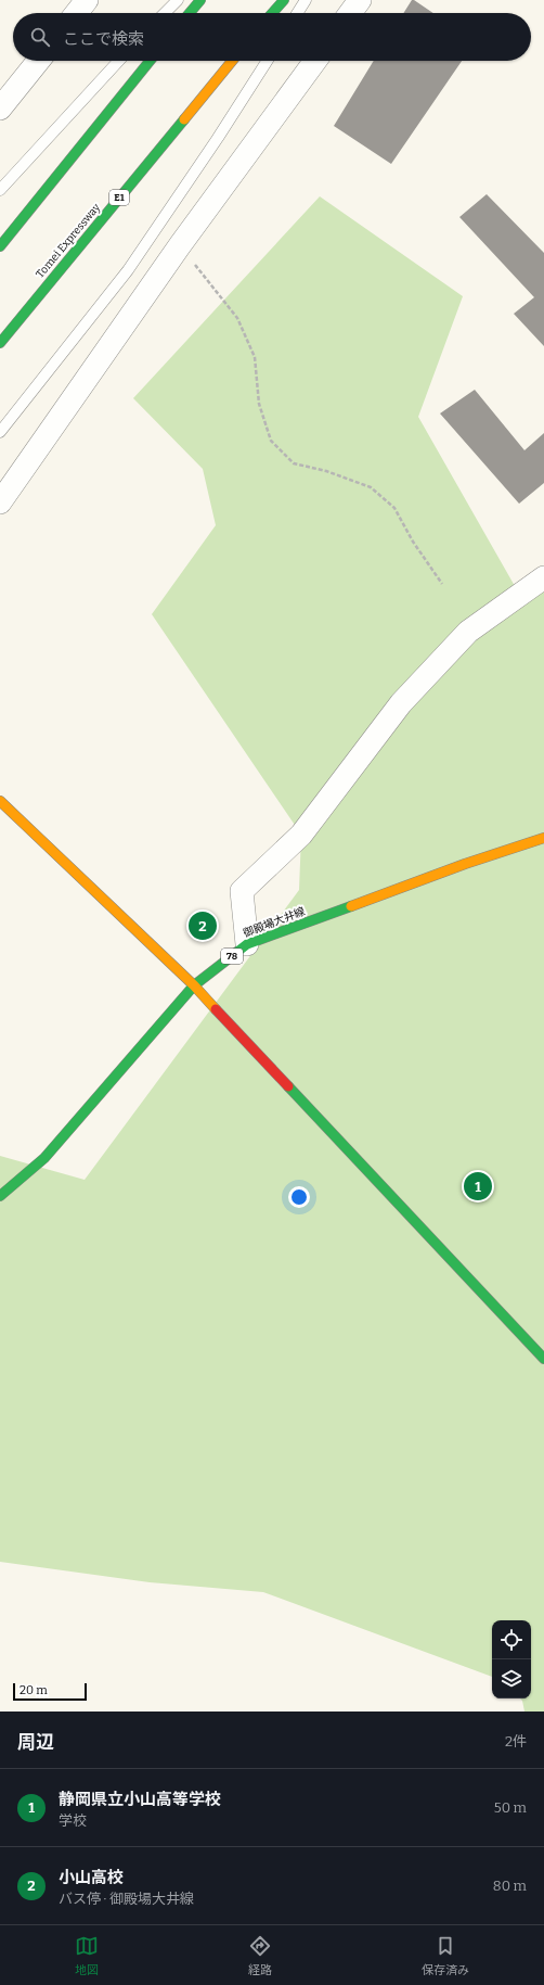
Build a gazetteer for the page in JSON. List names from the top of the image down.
{
  "streets": {
    "main road": [
      "E1",
      "Tomei Expressway",
      "御殿場大井線",
      "78"
    ]
  },
  "scale_bar": "20 m",
  "page": {
    "search": "ここで検索",
    "pins": ["2", "1"],
    "scale": "20 m",
    "heading": ["周辺", "2件"],
    "list": [
      {
        "mark": "1",
        "name": "静岡県立小山高等学校",
        "note": "学校",
        "value": "50 m"
      },
      {
        "mark": "2",
        "name": "小山高校",
        "note": "バス停 · 御殿場大井線",
        "value": "80 m"
      }
    ],
    "nav": ["地図", "経路", "保存済み"]
  }
}
